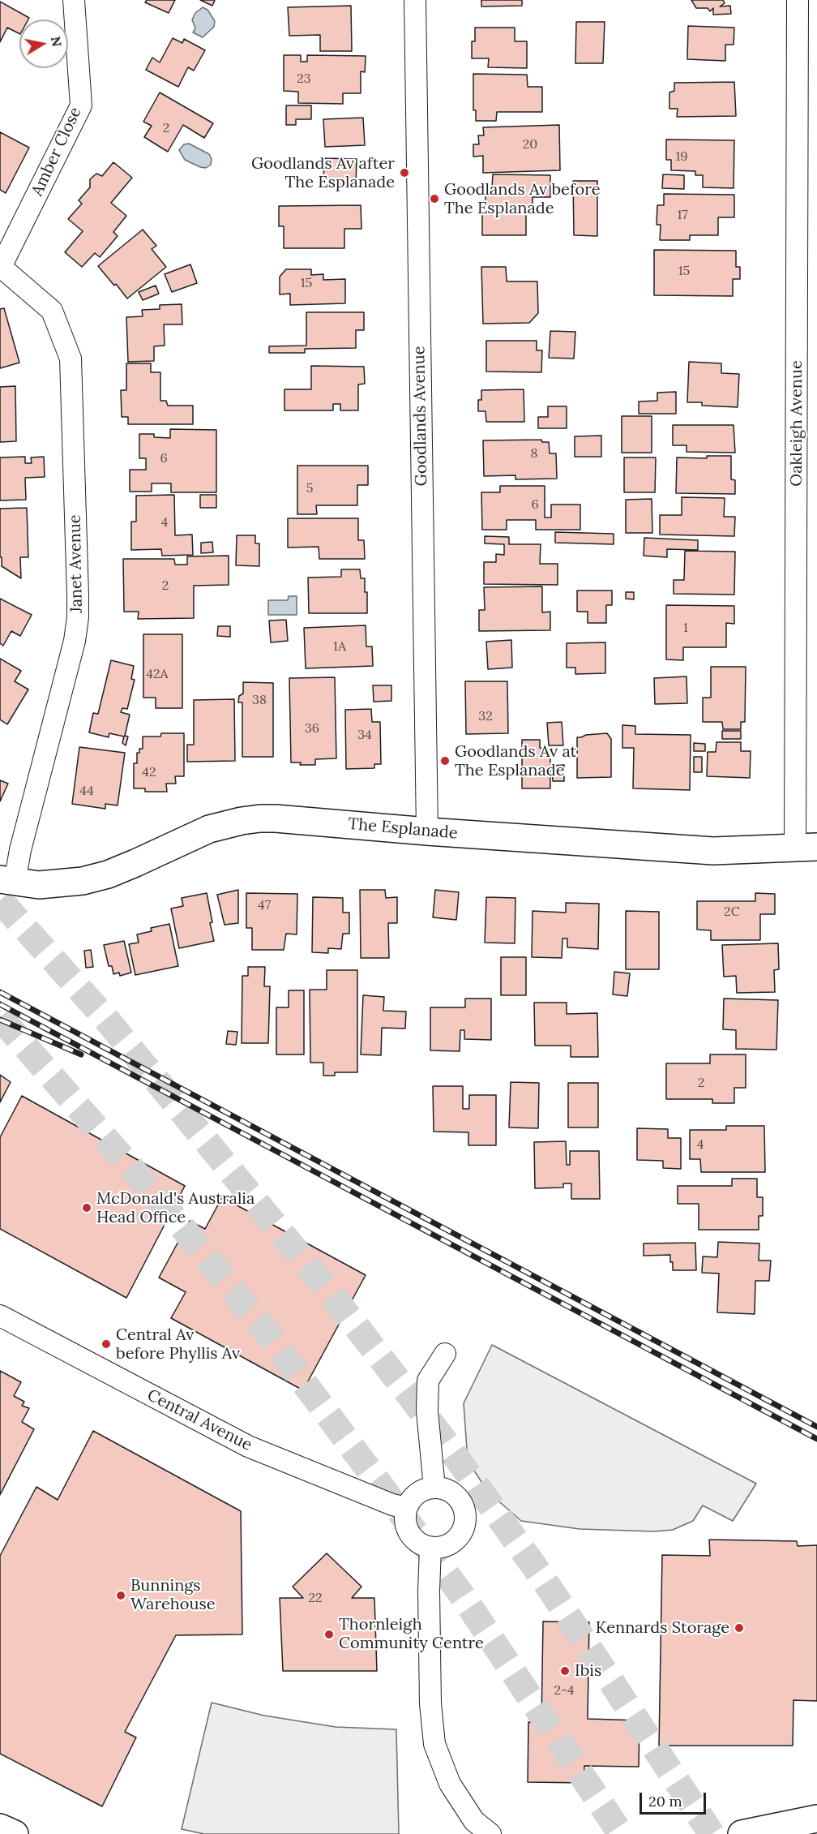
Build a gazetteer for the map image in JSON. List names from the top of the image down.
{
  "streets": {
    "main road": ["The Esplanade"],
    "street": [
      "Amber Close",
      "Goodlands Avenue",
      "Oakleigh Avenue",
      "Janet Avenue",
      "Central Avenue"
    ]
  },
  "crossings": [
    ["Amber Close", "Janet Avenue"],
    ["Goodlands Avenue", "The Esplanade"],
    ["Oakleigh Avenue", "The Esplanade"],
    ["Janet Avenue", "The Esplanade"]
  ],
  "places": [
    "Goodlands Av after The Esplanade",
    "Goodlands Av before The Esplanade",
    "Goodlands Av at The Esplanade",
    "McDonald's Australia Head Office",
    "Central Av before Phyllis Av",
    "Bunnings Warehouse",
    "Kennards Storage",
    "Thornleigh Community Centre",
    "Ibis"
  ],
  "house_numbers": [
    "23",
    "2",
    "20",
    "19",
    "17",
    "15",
    "15",
    "8",
    "6",
    "5",
    "6",
    "4",
    "2",
    "1",
    "1A",
    "42A",
    "38",
    "32",
    "36",
    "34",
    "42",
    "44",
    "47",
    "2C",
    "2",
    "4",
    "22",
    "2-4"
  ],
  "scale_bar": "20 m",
  "north": "right"
}
